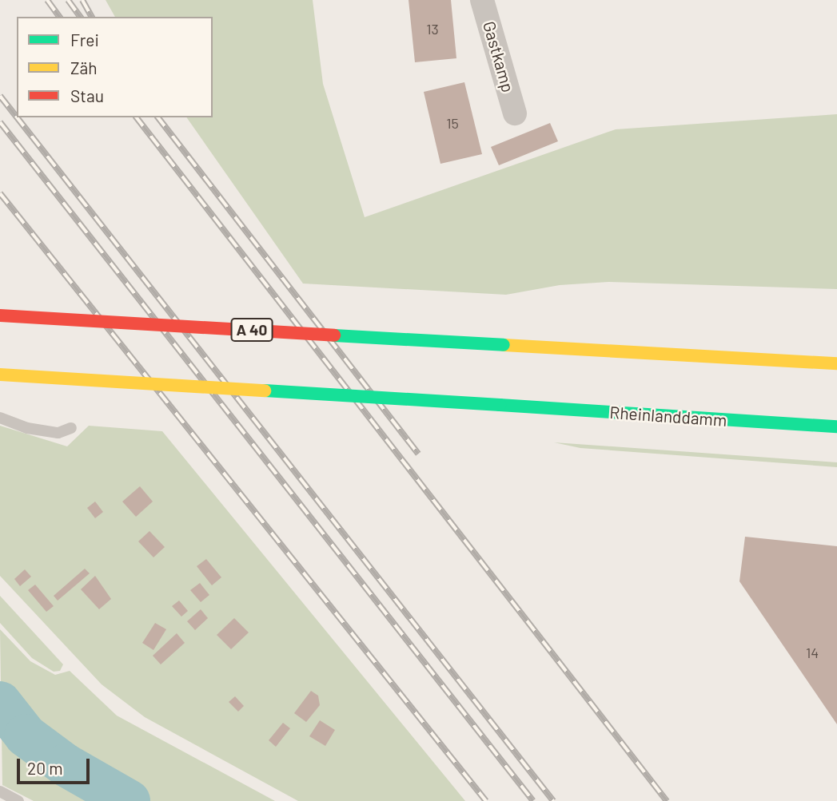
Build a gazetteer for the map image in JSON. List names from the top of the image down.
{
  "streets": {
    "highway": ["A 40", "Rheinlanddamm"],
    "street": ["Gastkamp"]
  },
  "house_numbers": ["13", "15", "14"],
  "legend": ["Frei", "Zäh", "Stau"],
  "scale_bar": "20 m"
}
